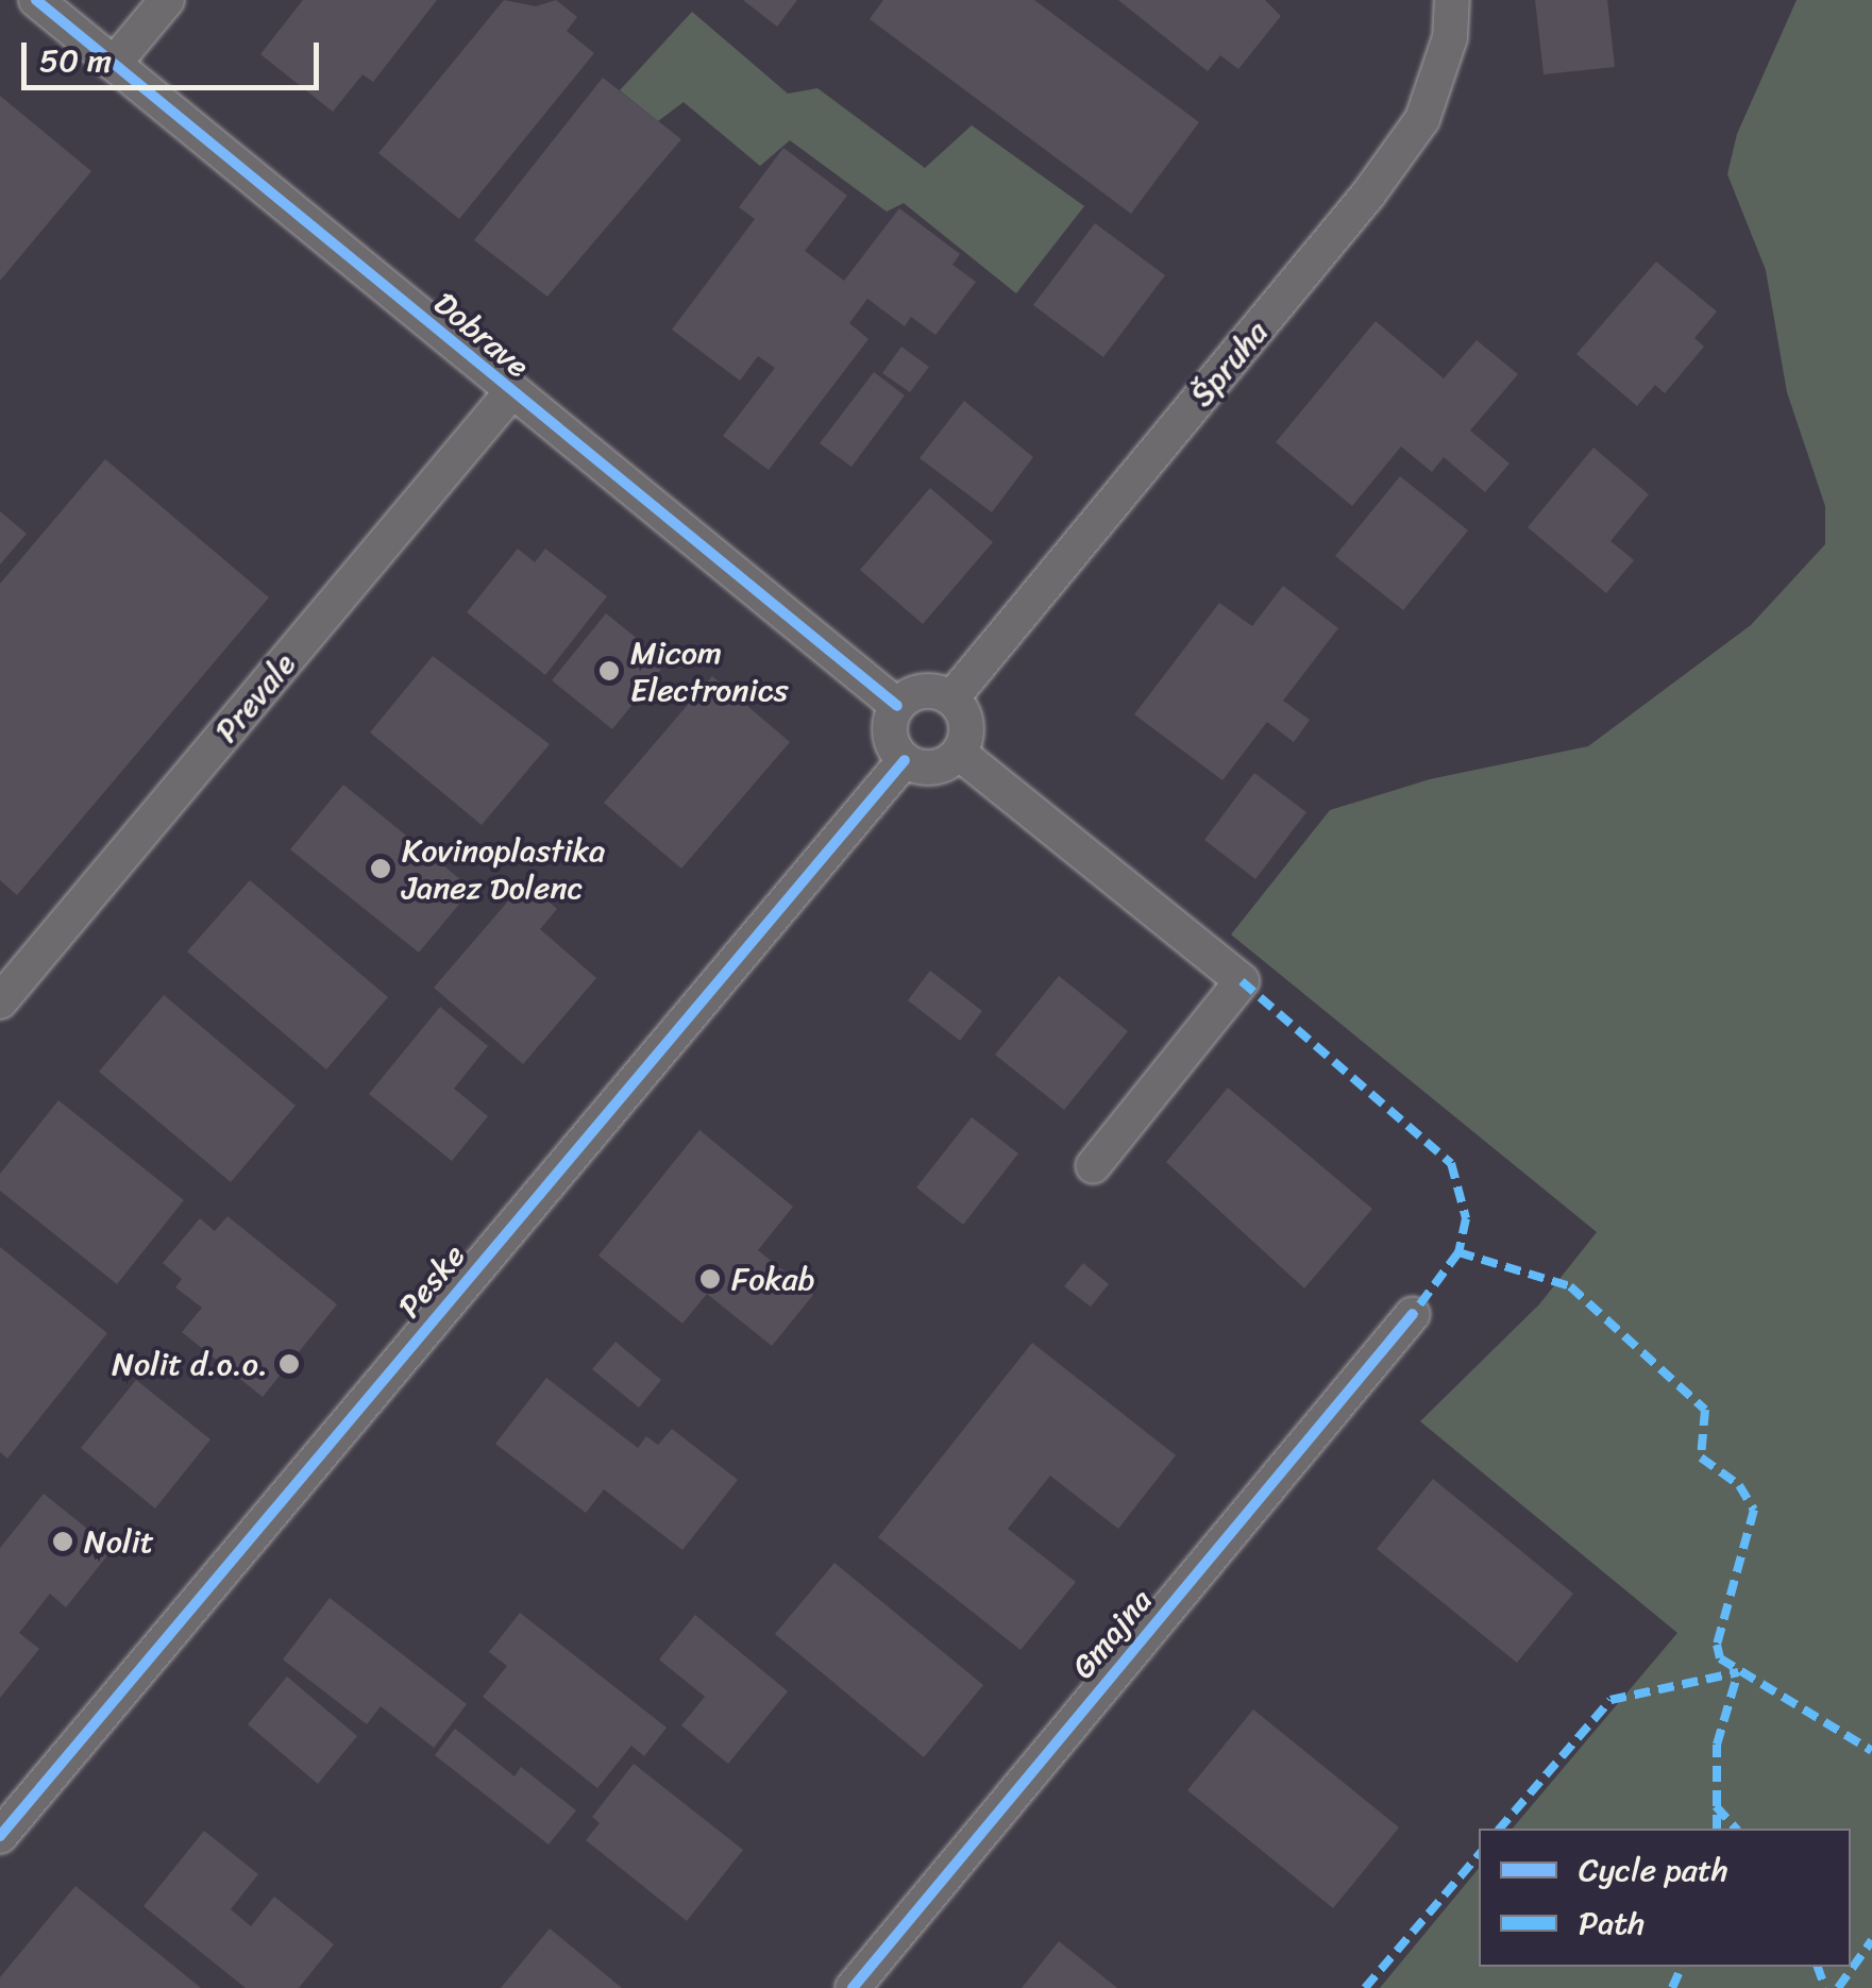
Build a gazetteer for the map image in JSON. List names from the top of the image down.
{
  "streets": {
    "street": [
      "Dobrave",
      "Špruha",
      "Prevale",
      "Peske",
      "Gmajna"
    ]
  },
  "crossings": [
    ["Dobrave", "Špruha"],
    ["Dobrave", "Prevale"],
    ["Dobrave", "Peske"],
    ["Špruha", "Peske"]
  ],
  "places": [
    "Micom Electronics",
    "Kovinoplastika Janez Dolenc",
    "Fokab",
    "Nolit d.o.o.",
    "Nolit"
  ],
  "legend": ["Cycle path", "Path"],
  "scale_bar": "50 m"
}
